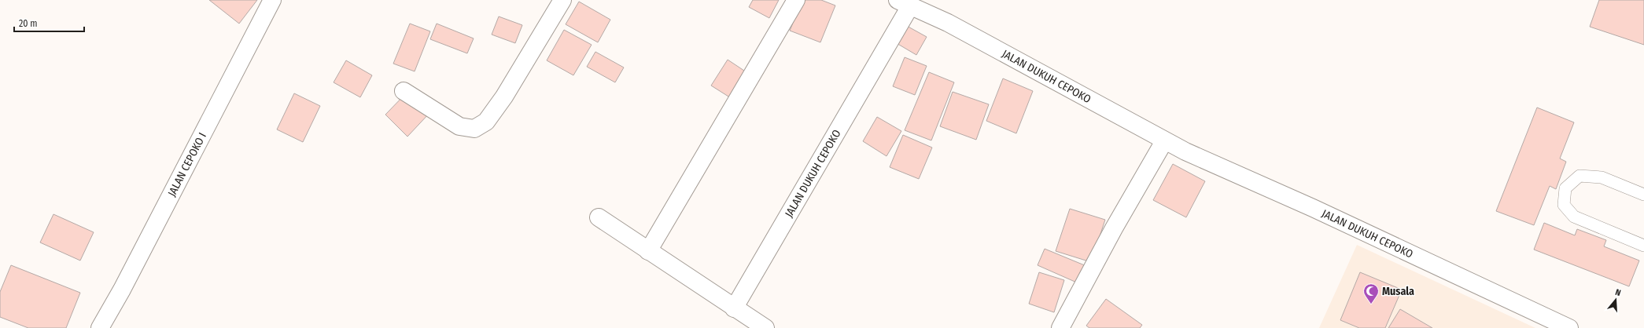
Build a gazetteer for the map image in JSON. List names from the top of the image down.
{
  "streets": {
    "street": ["JALAN DUKUH CEPOKO", "JALAN CEPOKO I"]
  },
  "places": {
    "mosque": ["Musala"]
  },
  "scale_bar": "20 m",
  "north": "top"
}
